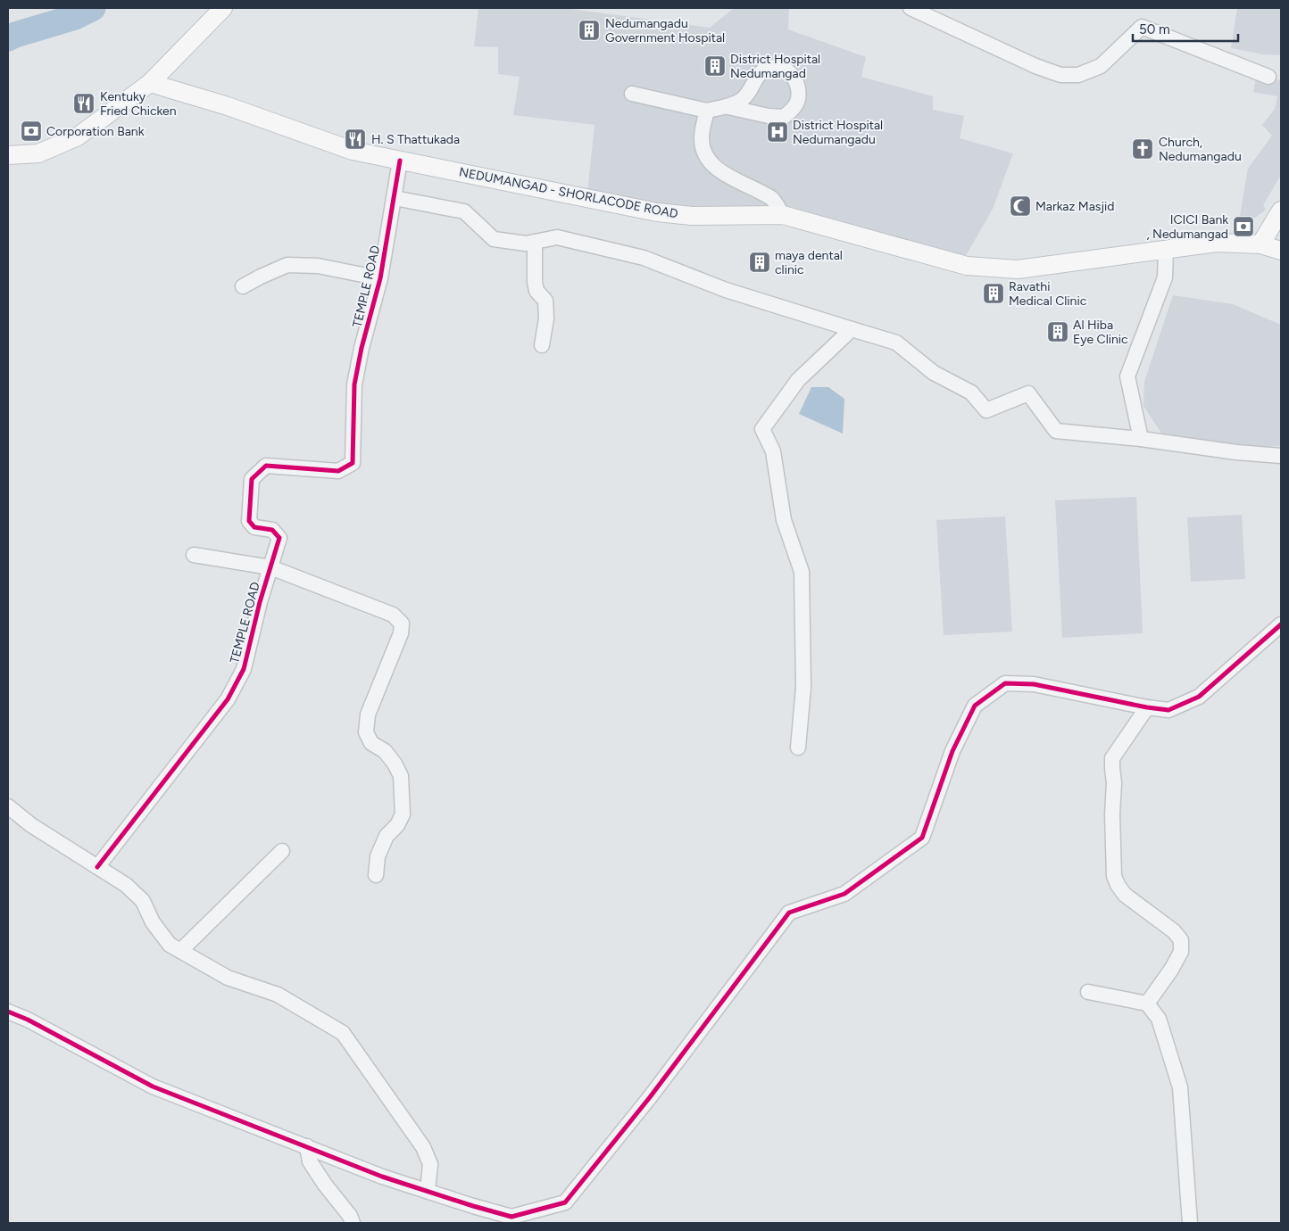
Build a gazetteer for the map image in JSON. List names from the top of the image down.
{
  "streets": {
    "main road": ["NEDUMANGAD - SHORLACODE ROAD"],
    "street": ["TEMPLE ROAD"]
  },
  "crossings": [
    ["NEDUMANGAD - SHORLACODE ROAD", "TEMPLE ROAD"]
  ],
  "places": {
    "building": [
      "Nedumangadu Government Hospital",
      "District Hospital Nedumangad",
      "maya dental clinic",
      "Ravathi Medical Clinic",
      "Al Hiba Eye Clinic"
    ],
    "restaurant": ["Kentuky Fried Chicken", "H. S Thattukada"],
    "bank": ["Corporation Bank", "ICICI Bank , Nedumangad"],
    "hospital": ["District Hospital Nedumangadu"],
    "church": ["Church, Nedumangadu"],
    "mosque": ["Markaz Masjid"]
  },
  "scale_bar": "50 m"
}
